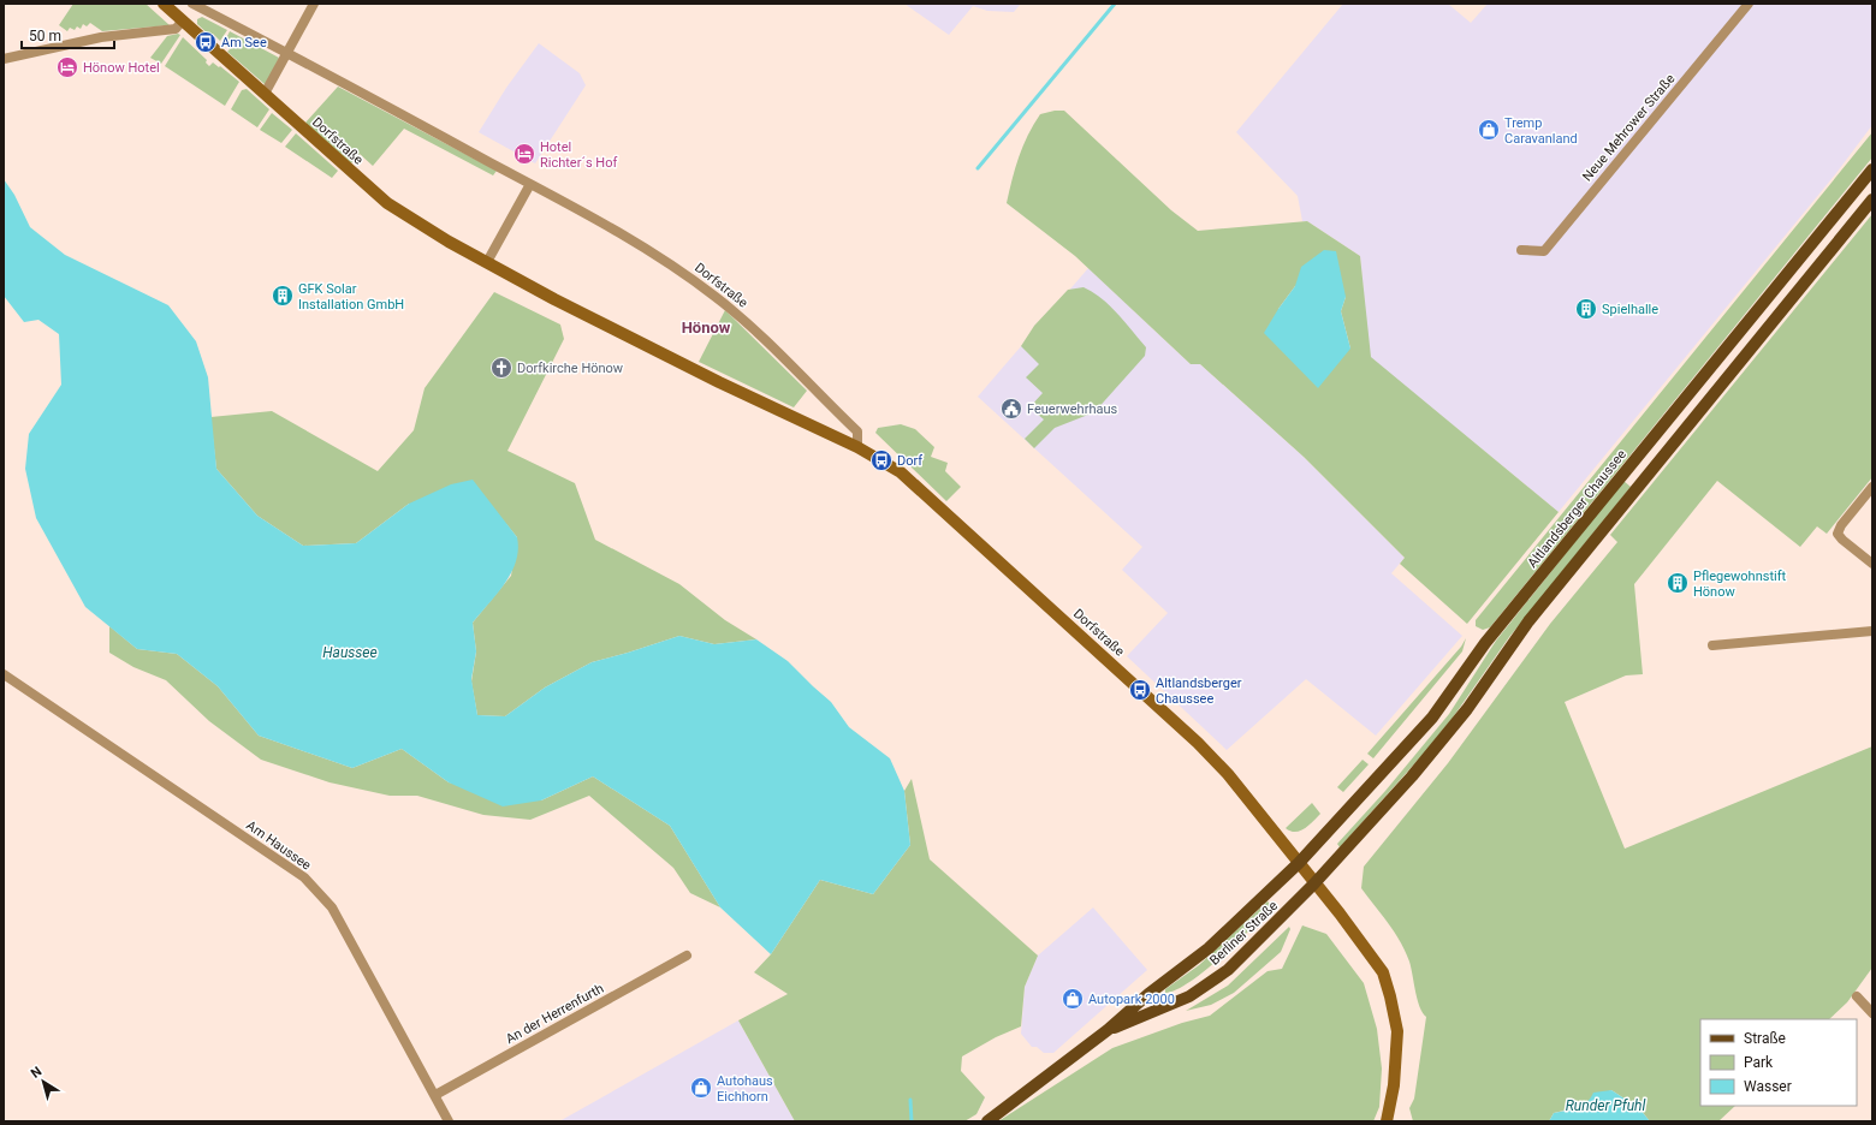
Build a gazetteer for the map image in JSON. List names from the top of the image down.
{
  "streets": {
    "main road": ["Dorfstraße", "Altlandsberger Chaussee", "Berliner Straße"],
    "street": ["Neue Mehrower Straße", "Am Haussee", "An der Herrenfurth"]
  },
  "crossings": [
    ["Dorfstraße", "Altlandsberger Chaussee"],
    ["Dorfstraße", "Berliner Straße"],
    ["Altlandsberger Chaussee", "Berliner Straße"],
    ["Am Haussee", "An der Herrenfurth"]
  ],
  "districts": ["Hönow"],
  "water": ["Haussee", "Runder Pfuhl"],
  "places": {
    "bus stop": ["Am See", "Dorf", "Altlandsberger Chaussee"],
    "hotel": ["Hönow Hotel", "Hotel Richter´s Hof"],
    "shop": ["Tremp Caravanland", "Autopark 2000", "Autohaus Eichhorn"],
    "building": ["GFK Solar Installation GmbH", "Spielhalle", "Pflegewohnstift Hönow"],
    "church": ["Dorfkirche Hönow"],
    "public building": ["Feuerwehrhaus"]
  },
  "legend": ["Straße", "Park", "Wasser"],
  "scale_bar": "50 m",
  "north": "top left"
}
